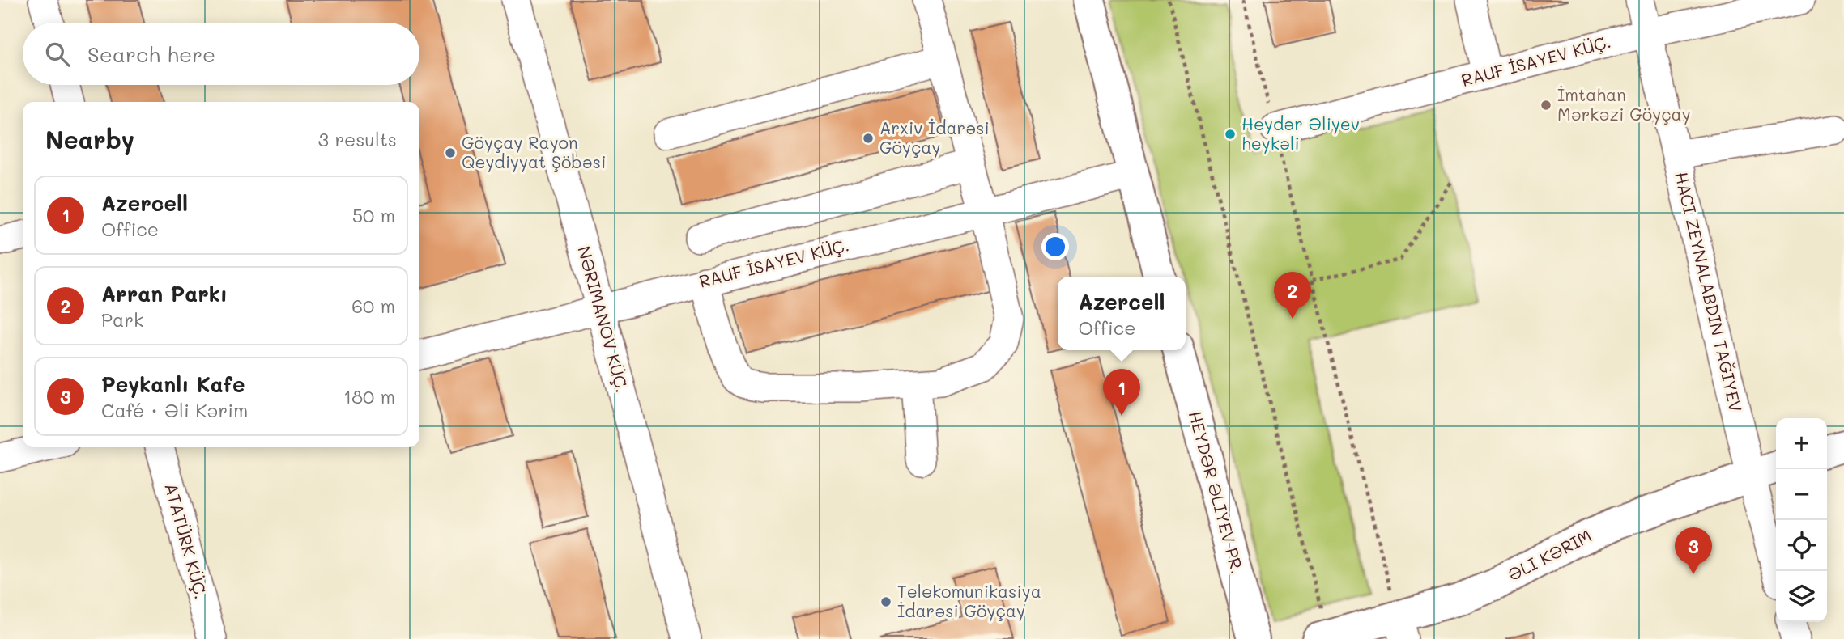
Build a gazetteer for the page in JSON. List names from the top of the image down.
{
  "streets": {
    "main road": ["HEYDƏR ƏLIYEV PR.", "ƏLI KƏRIM"],
    "street": ["RAUF İSAYEV KÜÇ.", "NƏRIMANOV KÜÇ.", "ATATÜRK KÜÇ."]
  },
  "crossings": [
    ["RAUF İSAYEV KÜÇ.", "NƏRIMANOV KÜÇ."]
  ],
  "places": [
    "İmtahan Mərkəzi Göyçay",
    "Heydər Əliyev heykəli",
    "Arxiv İdarəsi Göyçay",
    "Göyçay Rayon Qeydiyyat Şöbəsi",
    "Telekomunikasiya İdarəsi Göyçay"
  ],
  "page": {
    "search": "Search here",
    "heading": ["Nearby", "3 results"],
    "list": [
      {
        "mark": "1",
        "name": "Azercell",
        "note": "Office",
        "value": "50 m"
      },
      {
        "mark": "2",
        "name": "Arran Parkı",
        "note": "Park",
        "value": "60 m"
      },
      {
        "mark": "3",
        "name": "Peykanlı Kafe",
        "note": "Café · Əli Kərim",
        "value": "180 m"
      }
    ],
    "pins": ["2", "1", "3"],
    "popup": ["Azercell", "Office"],
    "map_buttons": ["+", "−"]
  }
}
